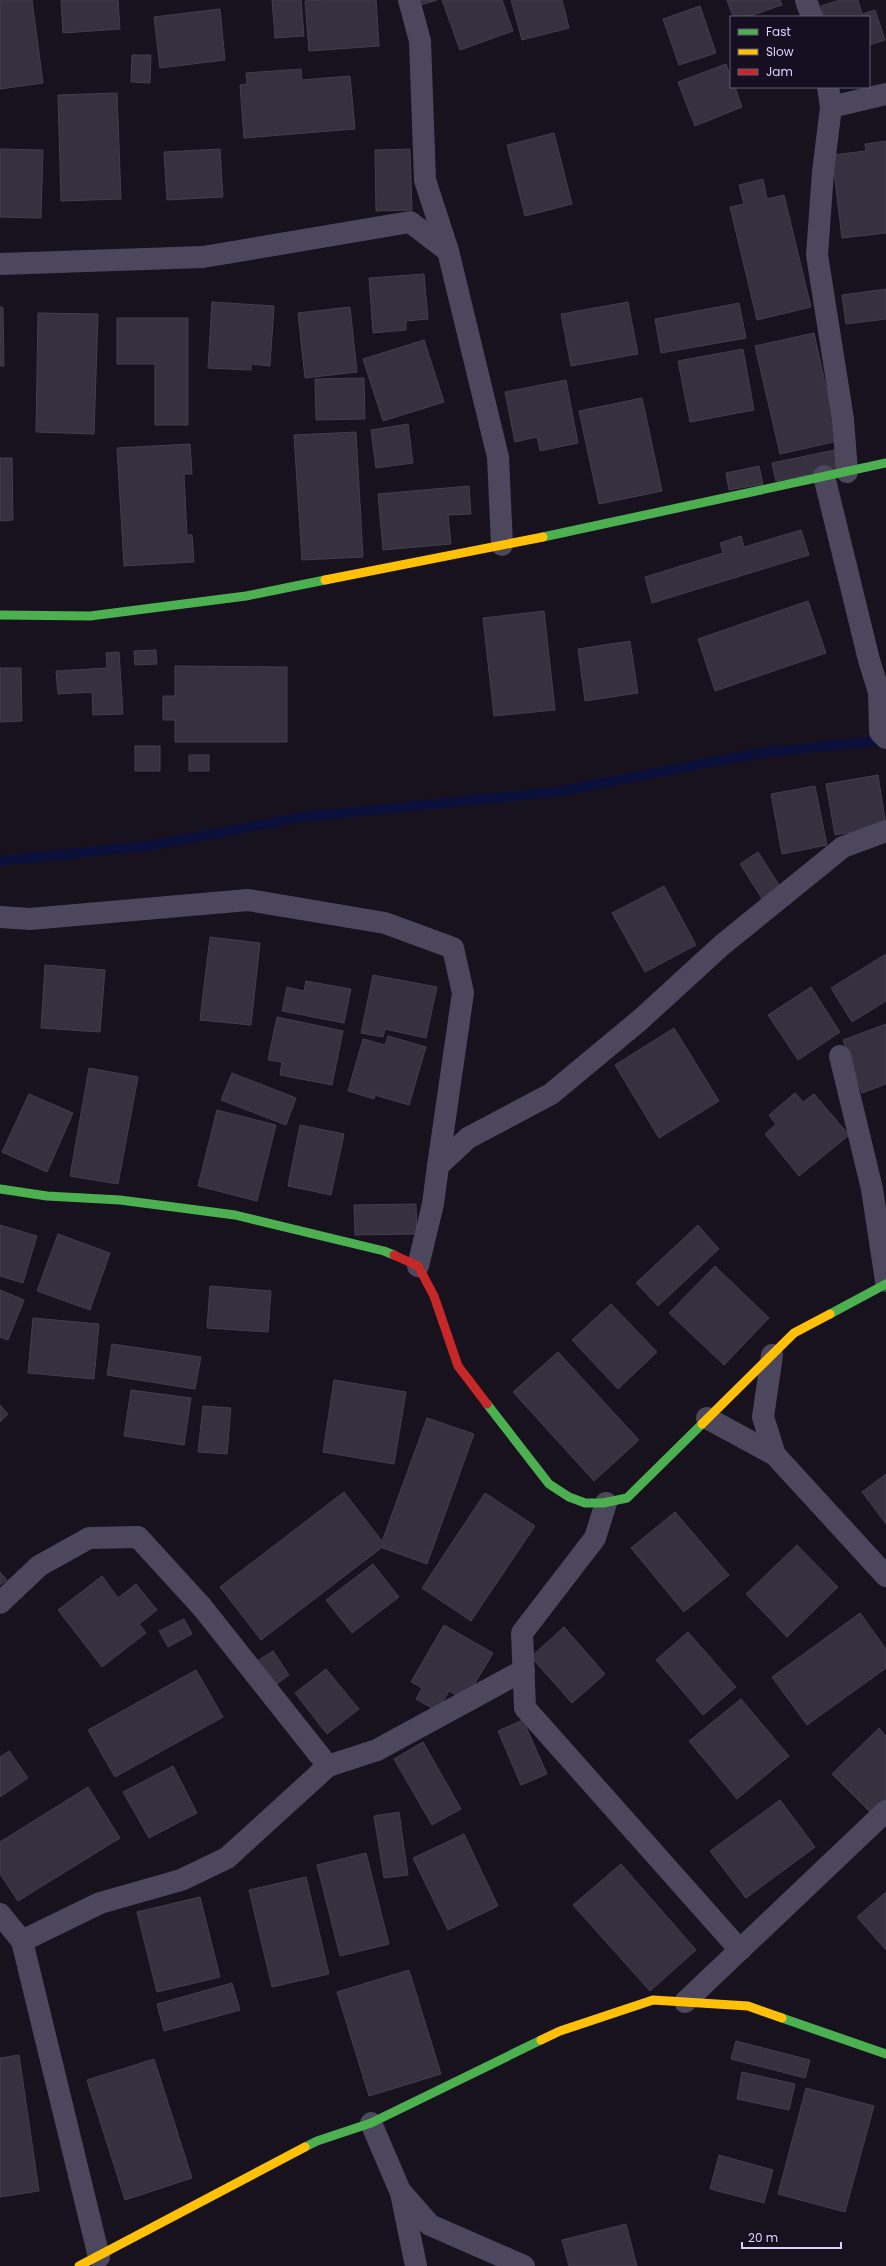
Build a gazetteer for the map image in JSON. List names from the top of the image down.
{
  "legend": ["Fast", "Slow", "Jam"],
  "scale_bar": "20 m"
}
